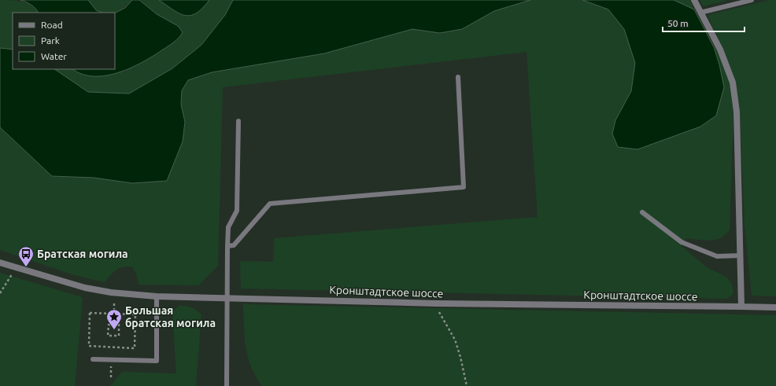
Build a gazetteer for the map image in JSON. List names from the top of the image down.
{
  "streets": {
    "street": ["Кронштадтское шоссе"]
  },
  "places": {
    "bus stop": ["Братская могила"],
    "place": ["Большая братская могила"]
  },
  "legend": ["Road", "Park", "Water"],
  "scale_bar": "50 m"
}
